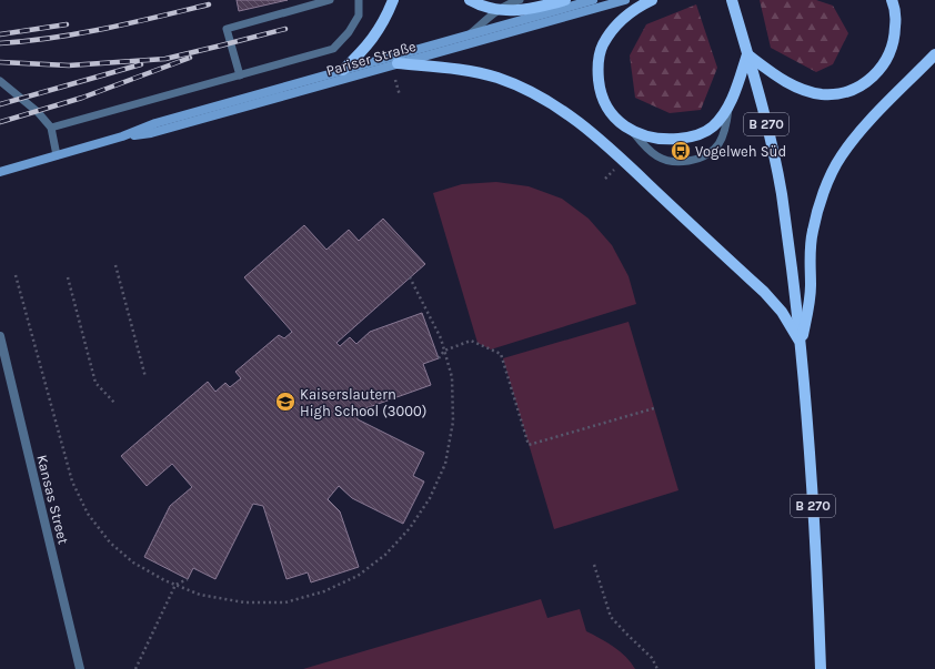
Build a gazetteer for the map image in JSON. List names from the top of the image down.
{
  "streets": {
    "main road": ["Pariser Straße", "B 270"],
    "street": ["Kansas Street"]
  },
  "places": {
    "bus stop": ["Vogelweh Süd"],
    "school or university": ["Kaiserslautern High School (3000)"]
  }
}
